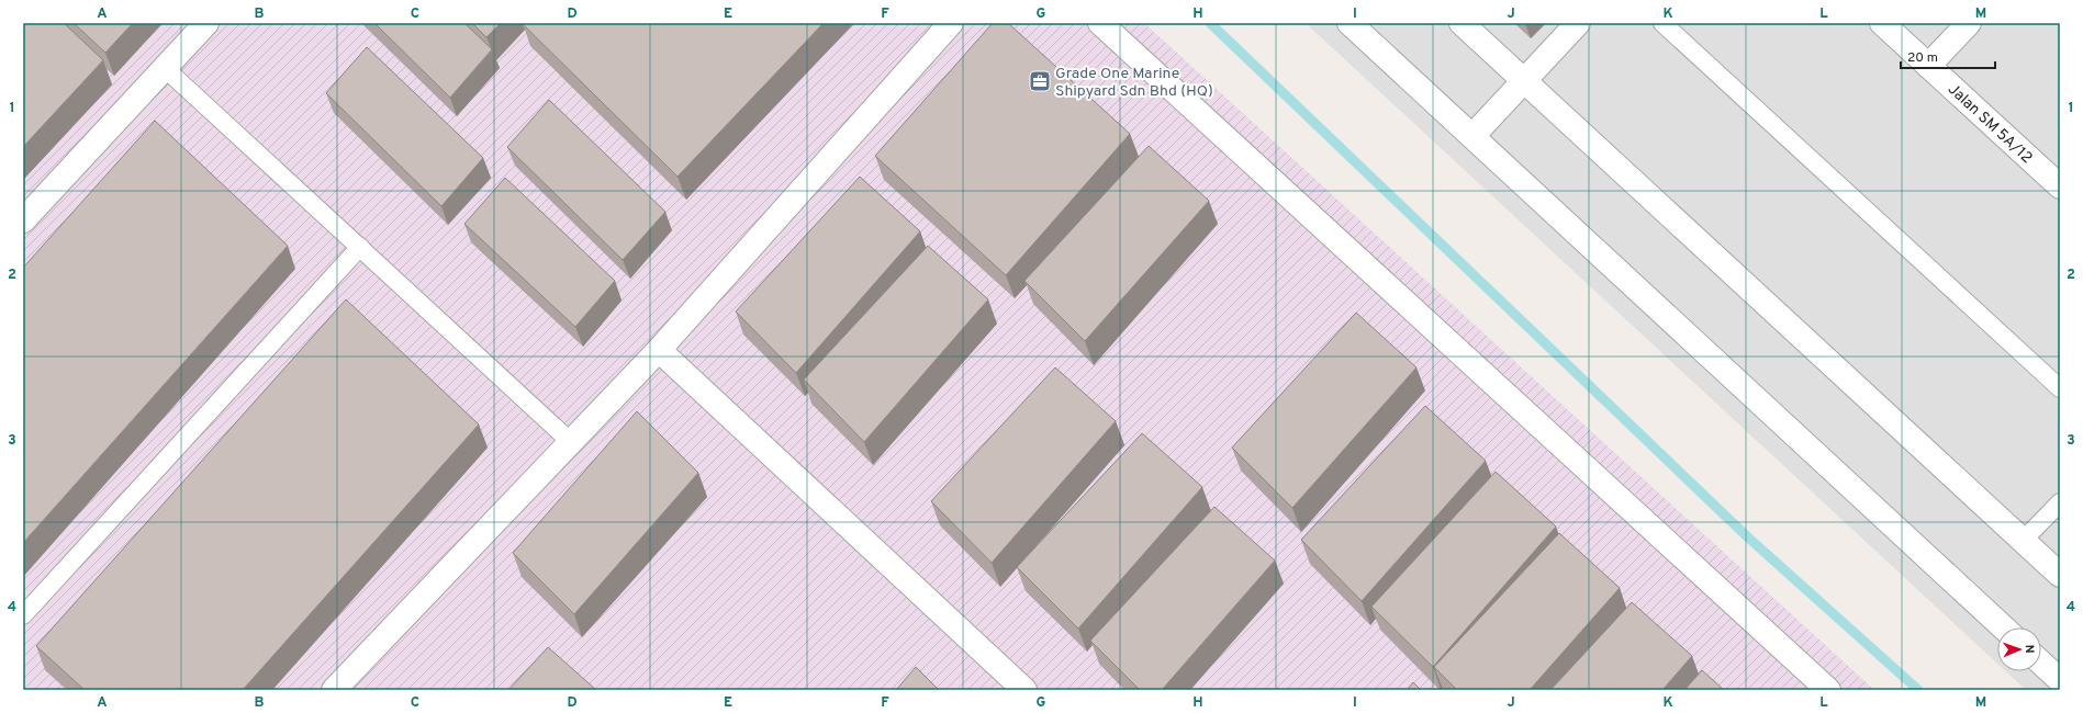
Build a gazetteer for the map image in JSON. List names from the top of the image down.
{
  "streets": {
    "street": ["Jalan SM 5A/12"]
  },
  "places": {
    "office": ["Grade One Marine Shipyard Sdn Bhd (HQ)"]
  },
  "scale_bar": "20 m",
  "north": "right",
  "grid": {
    "columns": [
      "A",
      "B",
      "C",
      "D",
      "E",
      "F",
      "G",
      "H",
      "I",
      "J",
      "K",
      "L",
      "M"
    ],
    "rows": [
      "1",
      "2",
      "3",
      "4"
    ]
  }
}
